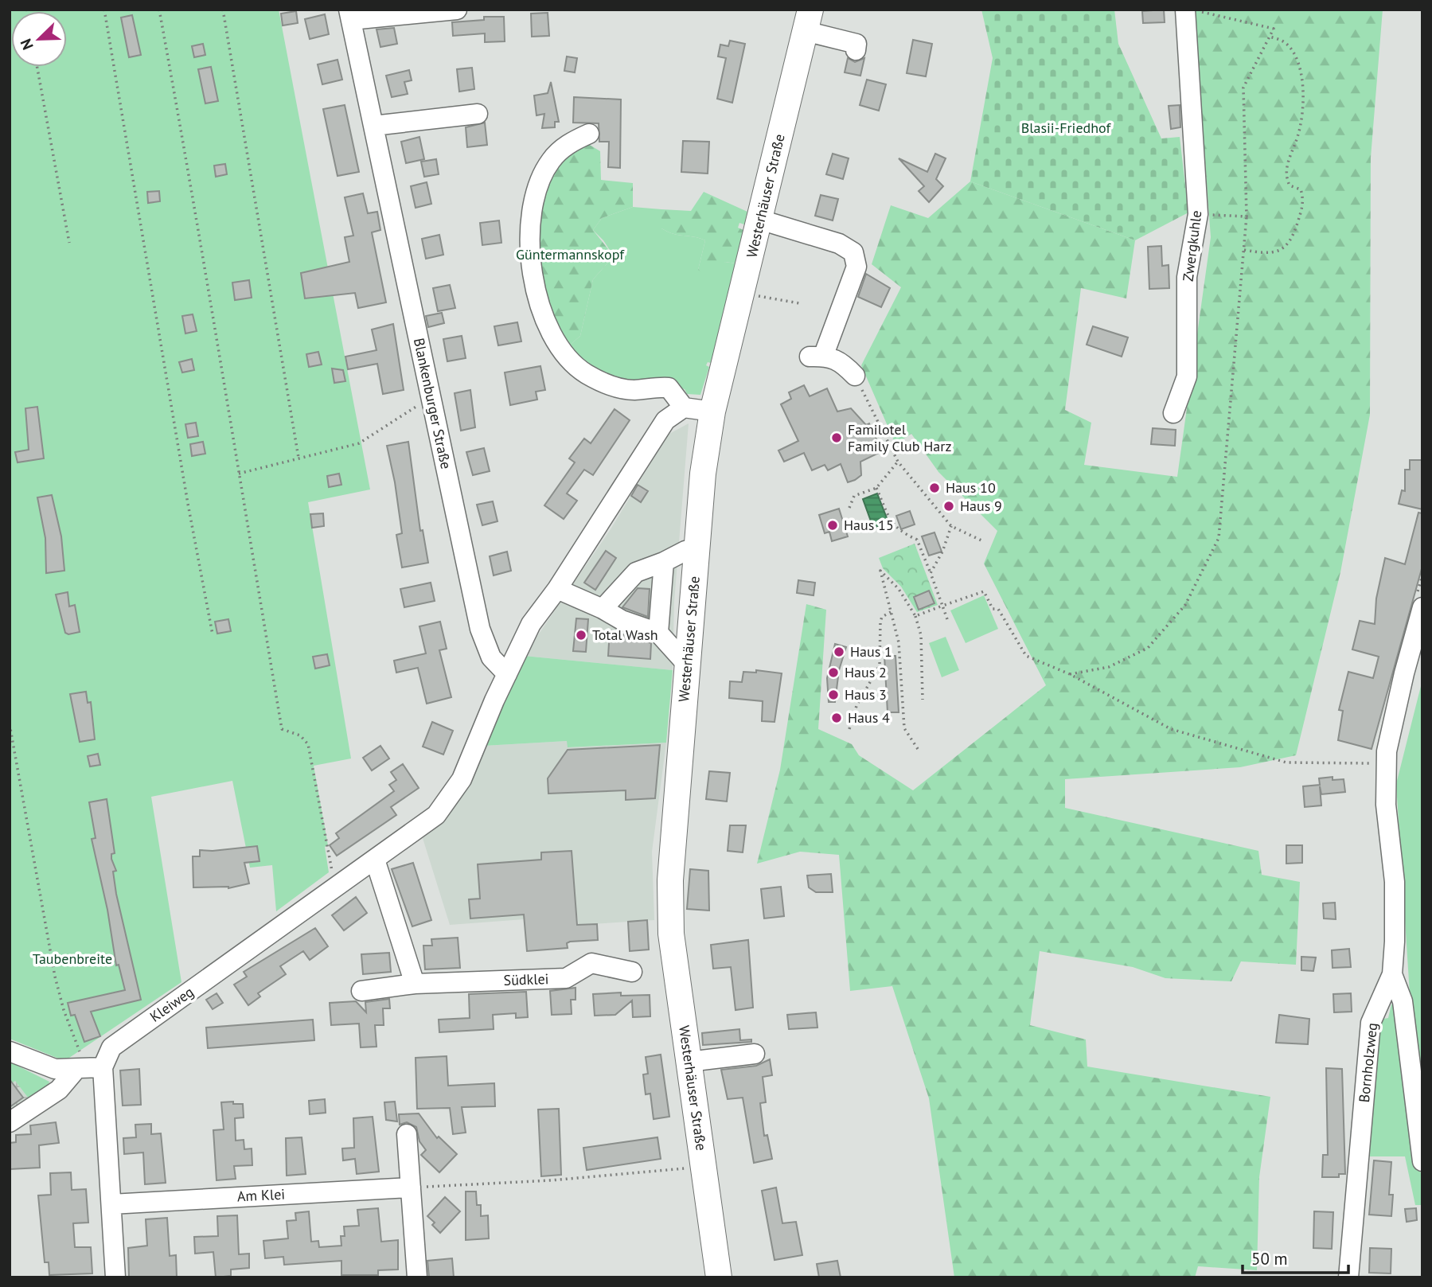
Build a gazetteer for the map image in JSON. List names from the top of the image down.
{
  "streets": {
    "main road": ["Westerhäuser Straße"],
    "street": [
      "Zwergkuhle",
      "Blankenburger Straße",
      "Südklei",
      "Kleiweg",
      "Bornholzweg",
      "Am Klei"
    ]
  },
  "crossings": [
    ["Blankenburger Straße", "Kleiweg"]
  ],
  "parks": ["Blasii-Friedhof", "Güntermannskopf", "Taubenbreite"],
  "places": [
    "Familotel Family Club Harz",
    "Haus 10",
    "Haus 9",
    "Haus 15",
    "Total Wash",
    "Haus 1",
    "Haus 2",
    "Haus 3",
    "Haus 4"
  ],
  "scale_bar": "50 m",
  "north": "bottom left"
}
